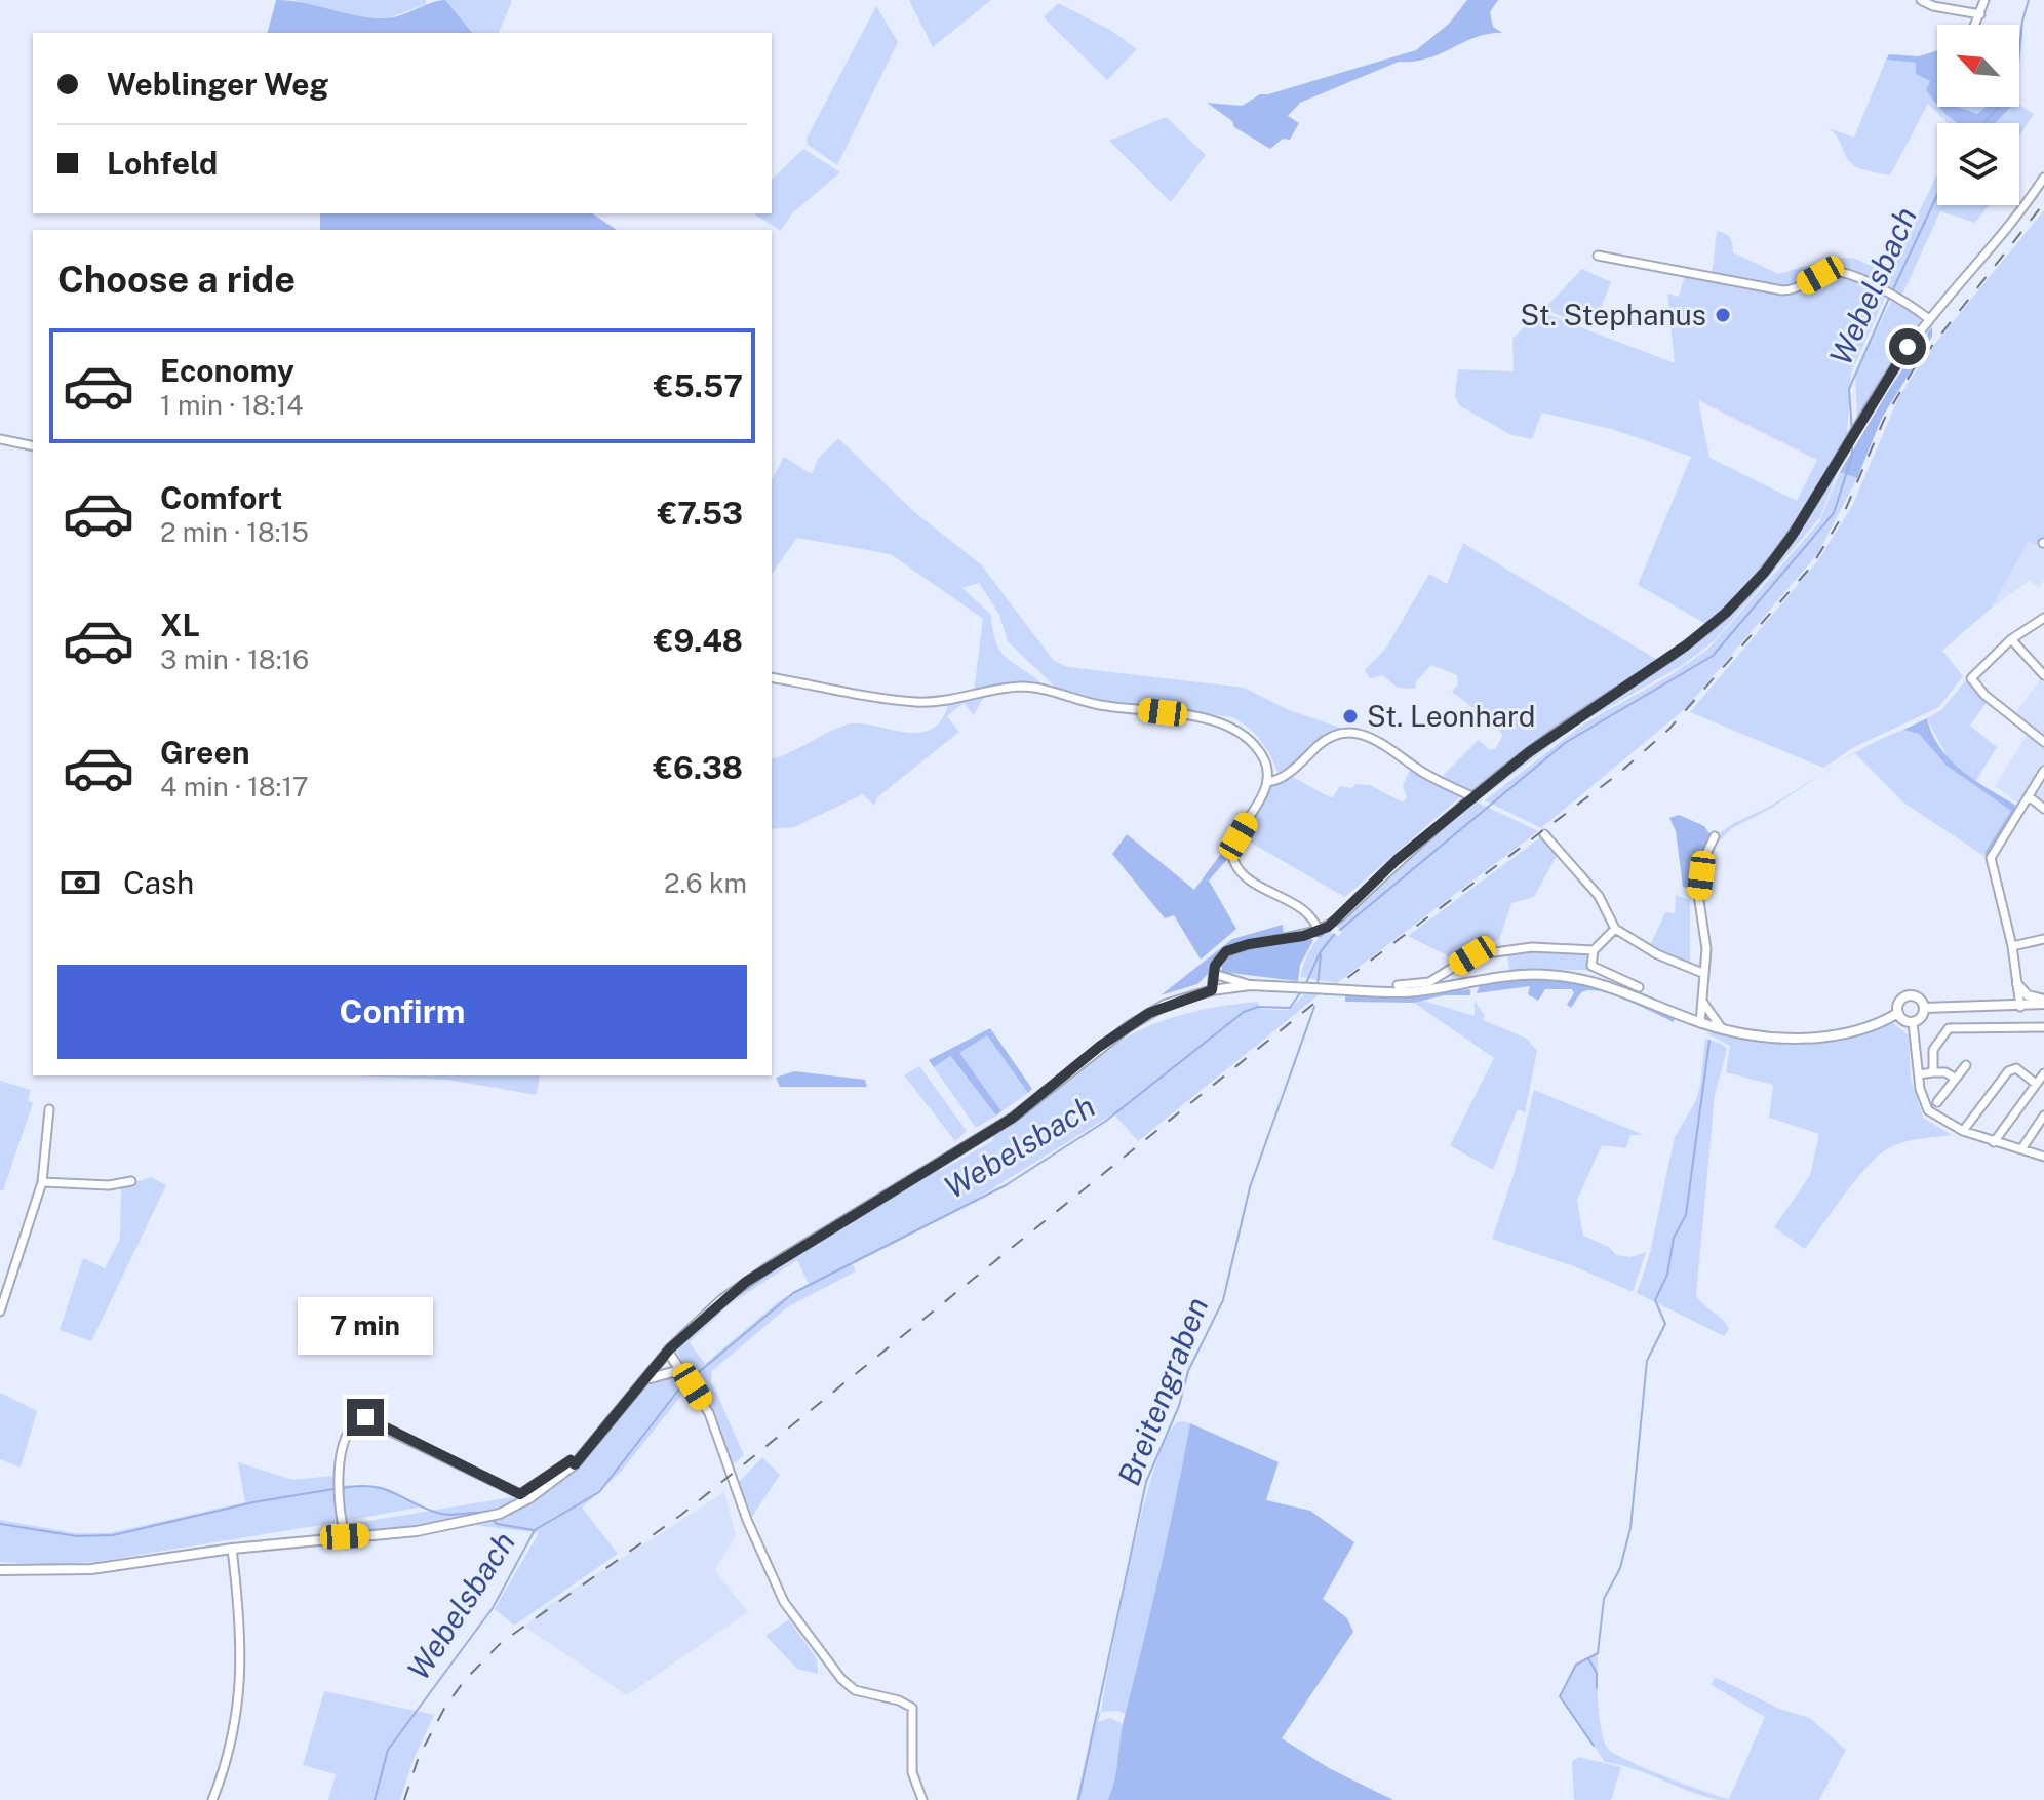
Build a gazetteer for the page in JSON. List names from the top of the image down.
{
  "water": ["Webelsbach", "Breitengraben"],
  "places": ["St. Stephanus", "St. Leonhard"],
  "north": "top left",
  "page": {
    "banner": ["Weblinger Weg", "Lohfeld"],
    "heading": "Choose a ride",
    "list": [
      {
        "name": "Economy",
        "note": "1 min · 18:14",
        "value": "€5.57"
      },
      {
        "name": "Comfort",
        "note": "2 min · 18:15",
        "value": "€7.53"
      },
      {
        "name": "XL",
        "note": "3 min · 18:16",
        "value": "€9.48"
      },
      {
        "name": "Green",
        "note": "4 min · 18:17",
        "value": "€6.38"
      }
    ],
    "pay": ["Cash", "2.6 km"],
    "buttons": "Confirm",
    "bubble": "7 min"
  }
}
